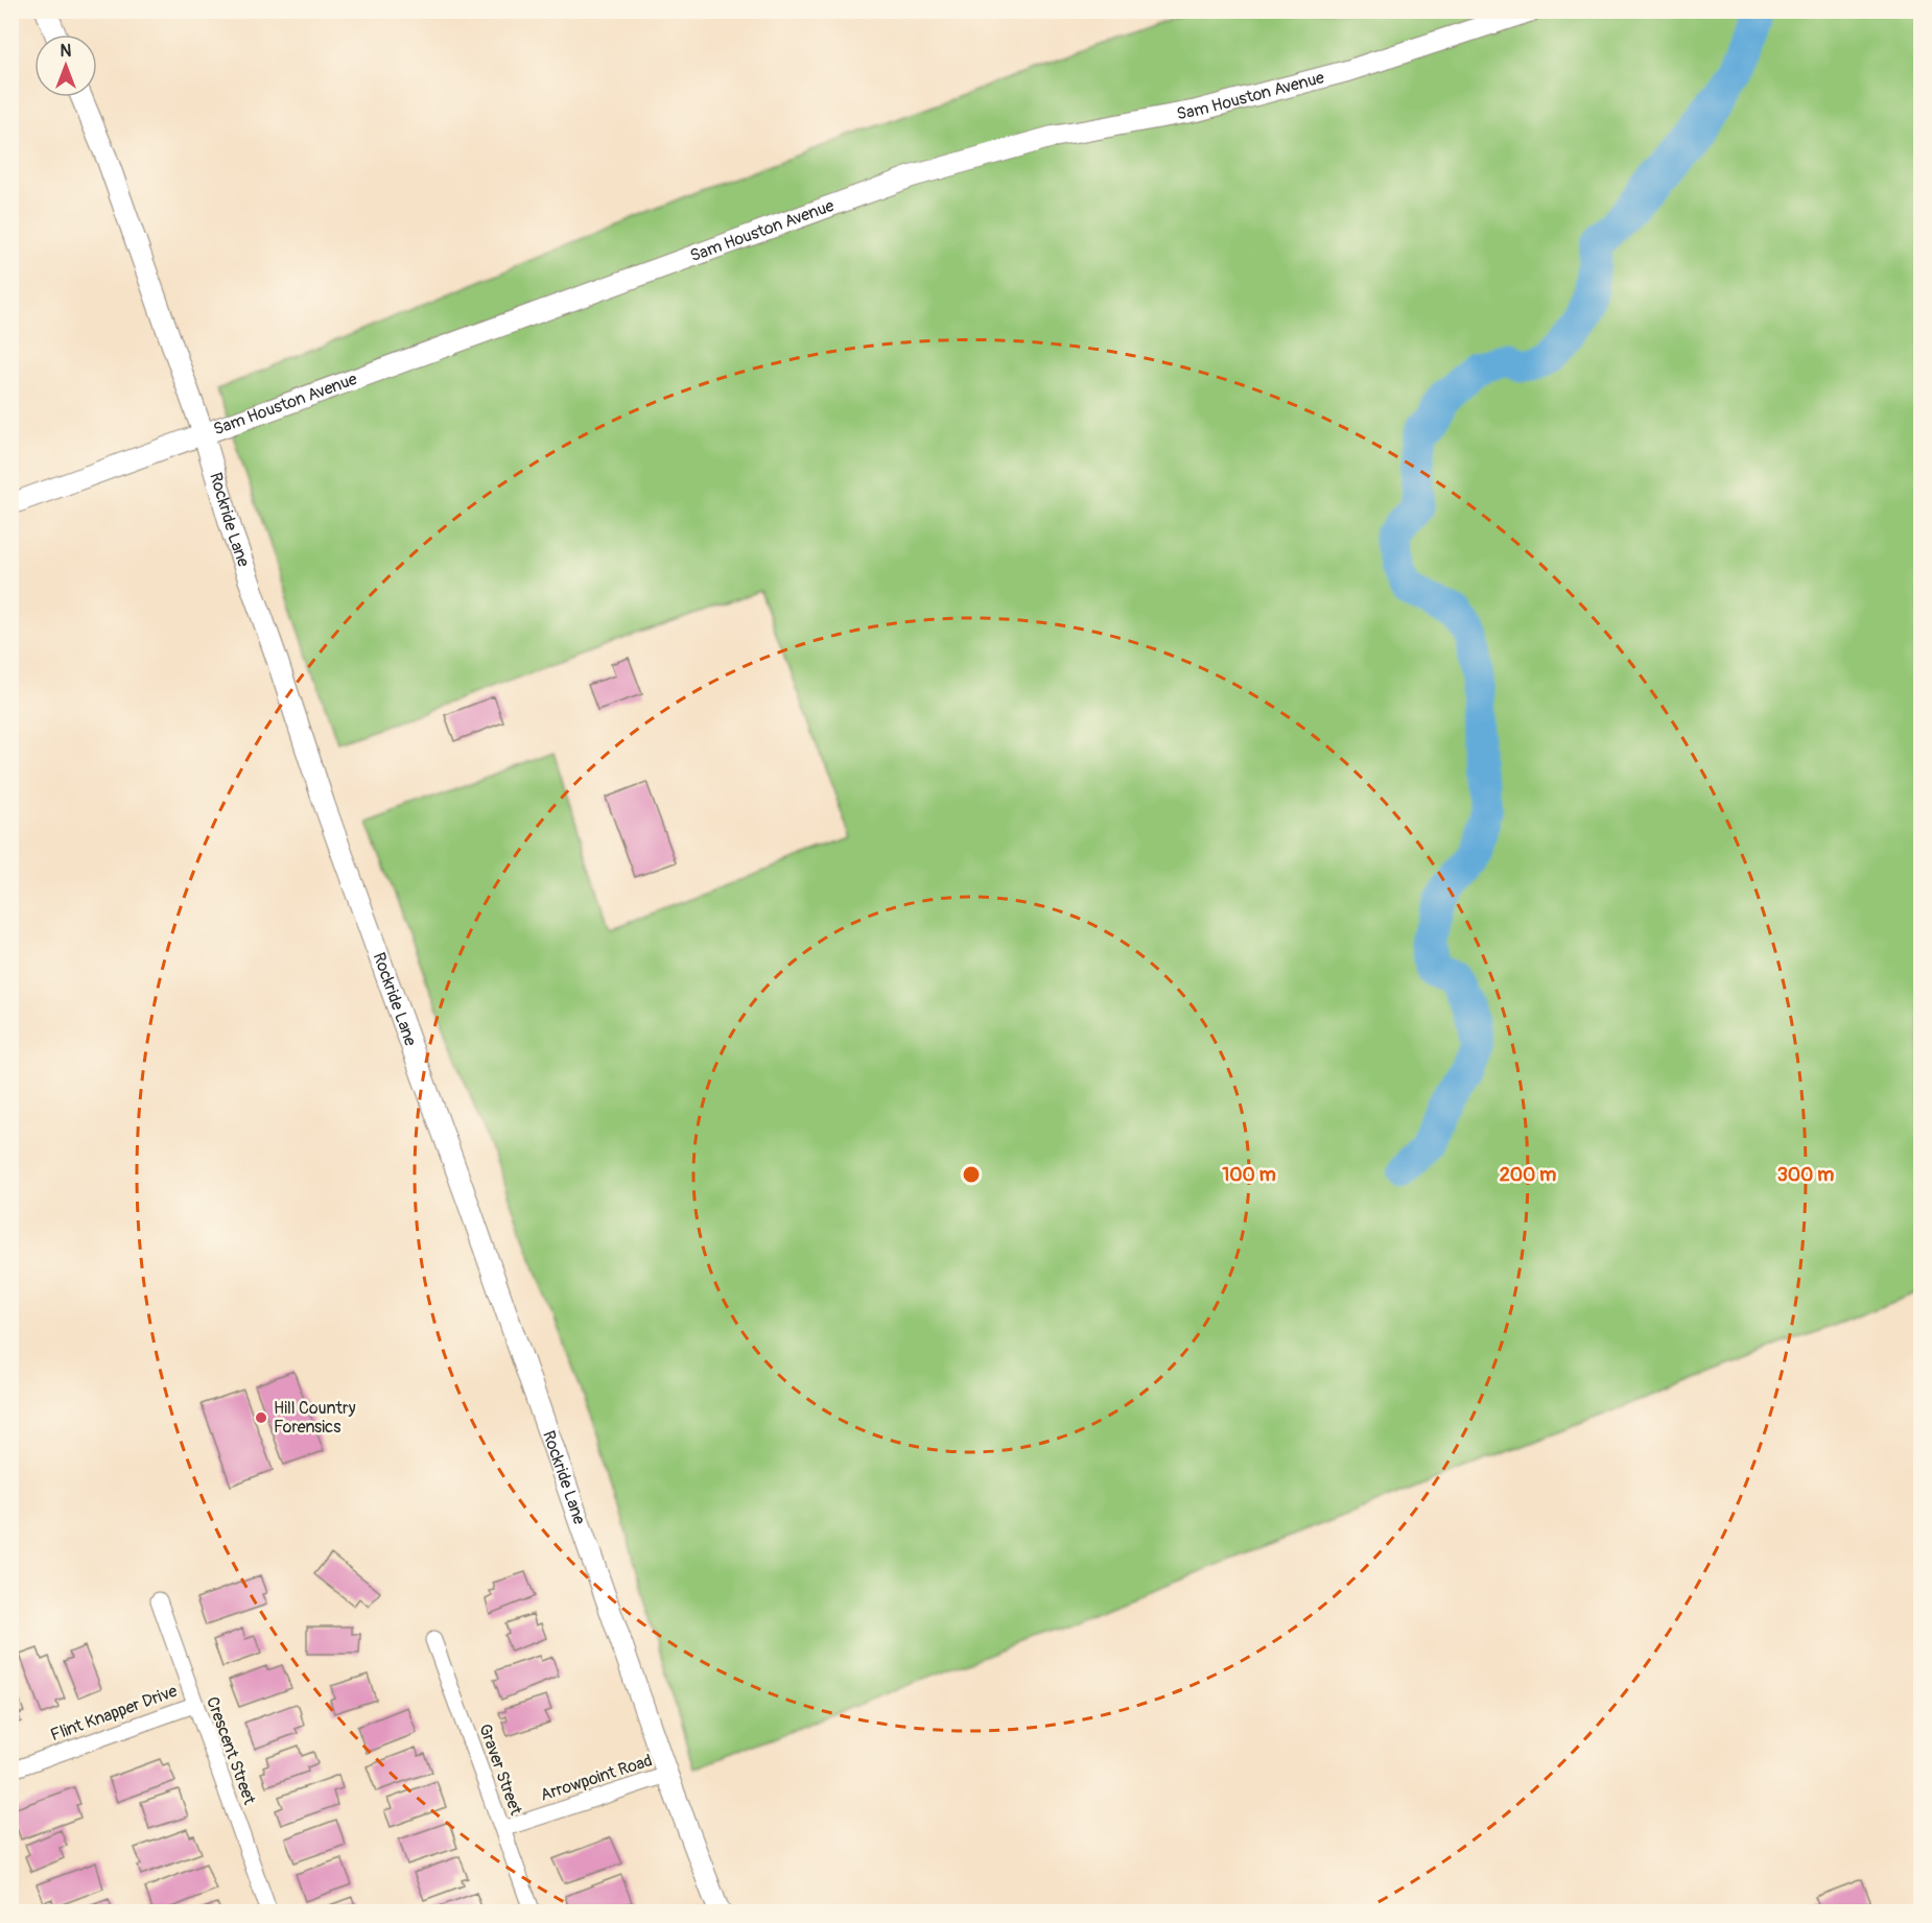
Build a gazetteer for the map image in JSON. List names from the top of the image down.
{
  "streets": {
    "street": [
      "Sam Houston Avenue",
      "Rockride Lane",
      "Flint Knapper Drive",
      "Crescent Street",
      "Graver Street",
      "Arrowpoint Road"
    ]
  },
  "crossings": [
    ["Sam Houston Avenue", "Rockride Lane"],
    ["Rockride Lane", "Arrowpoint Road"],
    ["Flint Knapper Drive", "Crescent Street"],
    ["Graver Street", "Arrowpoint Road"]
  ],
  "places": ["Hill Country Forensics"],
  "north": "top",
  "rings": ["100 m", "200 m", "300 m"]
}
